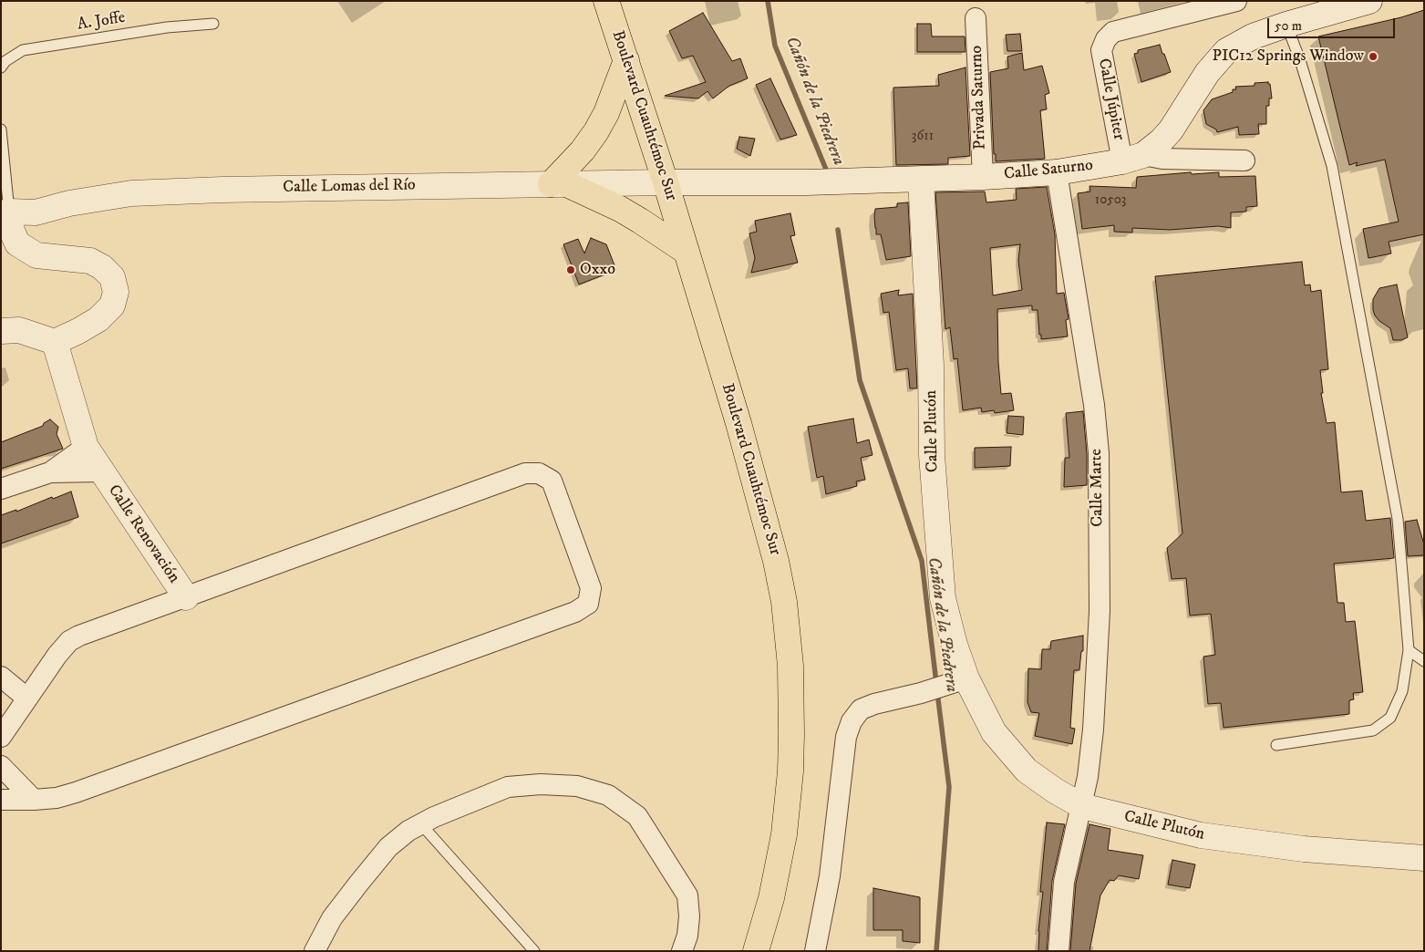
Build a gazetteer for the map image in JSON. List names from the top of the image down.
{
  "streets": {
    "main road": ["Boulevard Cuauhtémoc Sur"],
    "street": [
      "Privada Saturno",
      "Calle Júpiter",
      "Calle Saturno",
      "Calle Lomas del Río",
      "Calle Plutón",
      "Calle Marte",
      "Calle Renovación"
    ],
    "lane": ["A. Joffe"]
  },
  "crossings": [
    ["Privada Saturno", "Calle Saturno"],
    ["Calle Júpiter", "Calle Saturno"],
    ["Boulevard Cuauhtémoc Sur", "Calle Saturno"],
    ["Boulevard Cuauhtémoc Sur", "Calle Lomas del Río"],
    ["Calle Saturno", "Calle Lomas del Río"],
    ["Calle Saturno", "Calle Plutón"],
    ["Calle Saturno", "Calle Marte"],
    ["Calle Plutón", "Calle Marte"]
  ],
  "water": ["Cañón de la Piedrera"],
  "places": ["PIC12 Springs Window", "Oxxo"],
  "house_numbers": ["3611", "10503"],
  "scale_bar": "50 m"
}
